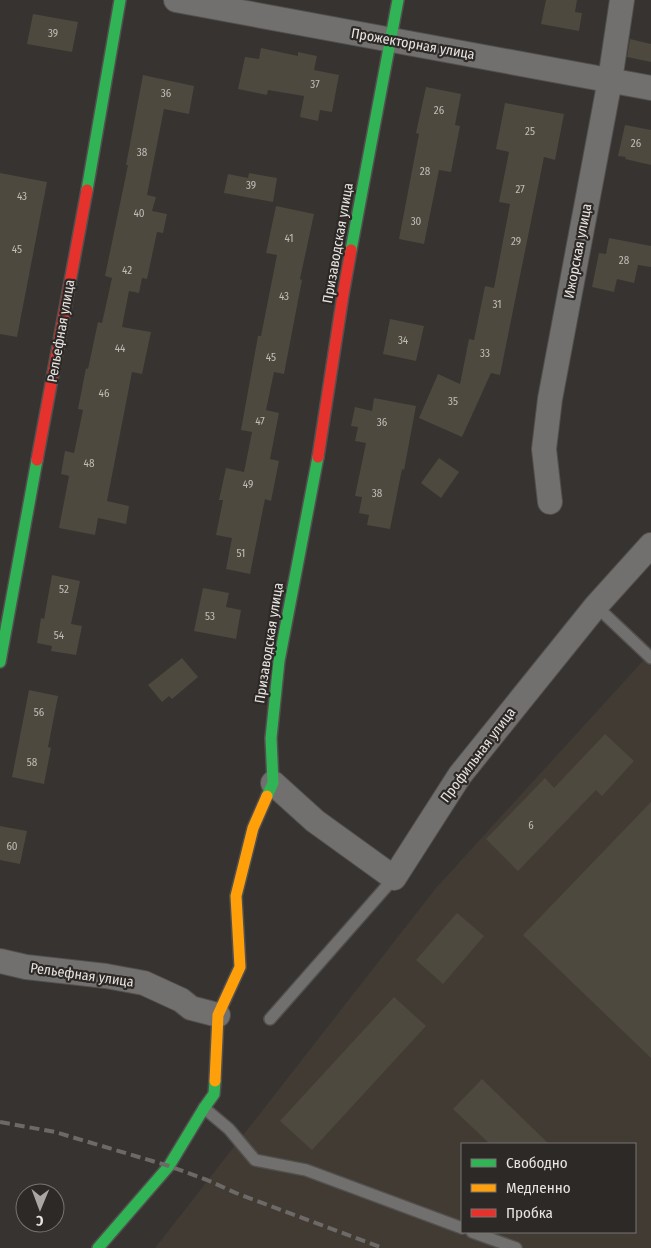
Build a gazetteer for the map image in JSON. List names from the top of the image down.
{
  "streets": {
    "street": [
      "Прожекторная улица",
      "Призаводская улица",
      "Ижорская улица",
      "Рельефная улица",
      "Профильная улица"
    ]
  },
  "crossings": [
    ["Прожекторная улица", "Призаводская улица"],
    ["Прожекторная улица", "Ижорская улица"],
    ["Призаводская улица", "Рельефная улица"]
  ],
  "house_numbers": [
    "39",
    "37",
    "36",
    "26",
    "25",
    "26",
    "38",
    "28",
    "39",
    "27",
    "43",
    "40",
    "30",
    "41",
    "29",
    "45",
    "28",
    "42",
    "43",
    "31",
    "34",
    "44",
    "33",
    "45",
    "46",
    "35",
    "47",
    "36",
    "48",
    "49",
    "38",
    "51",
    "52",
    "53",
    "54",
    "56",
    "58",
    "6",
    "60"
  ],
  "legend": ["Свободно", "Медленно", "Пробка"],
  "north": "bottom"
}
